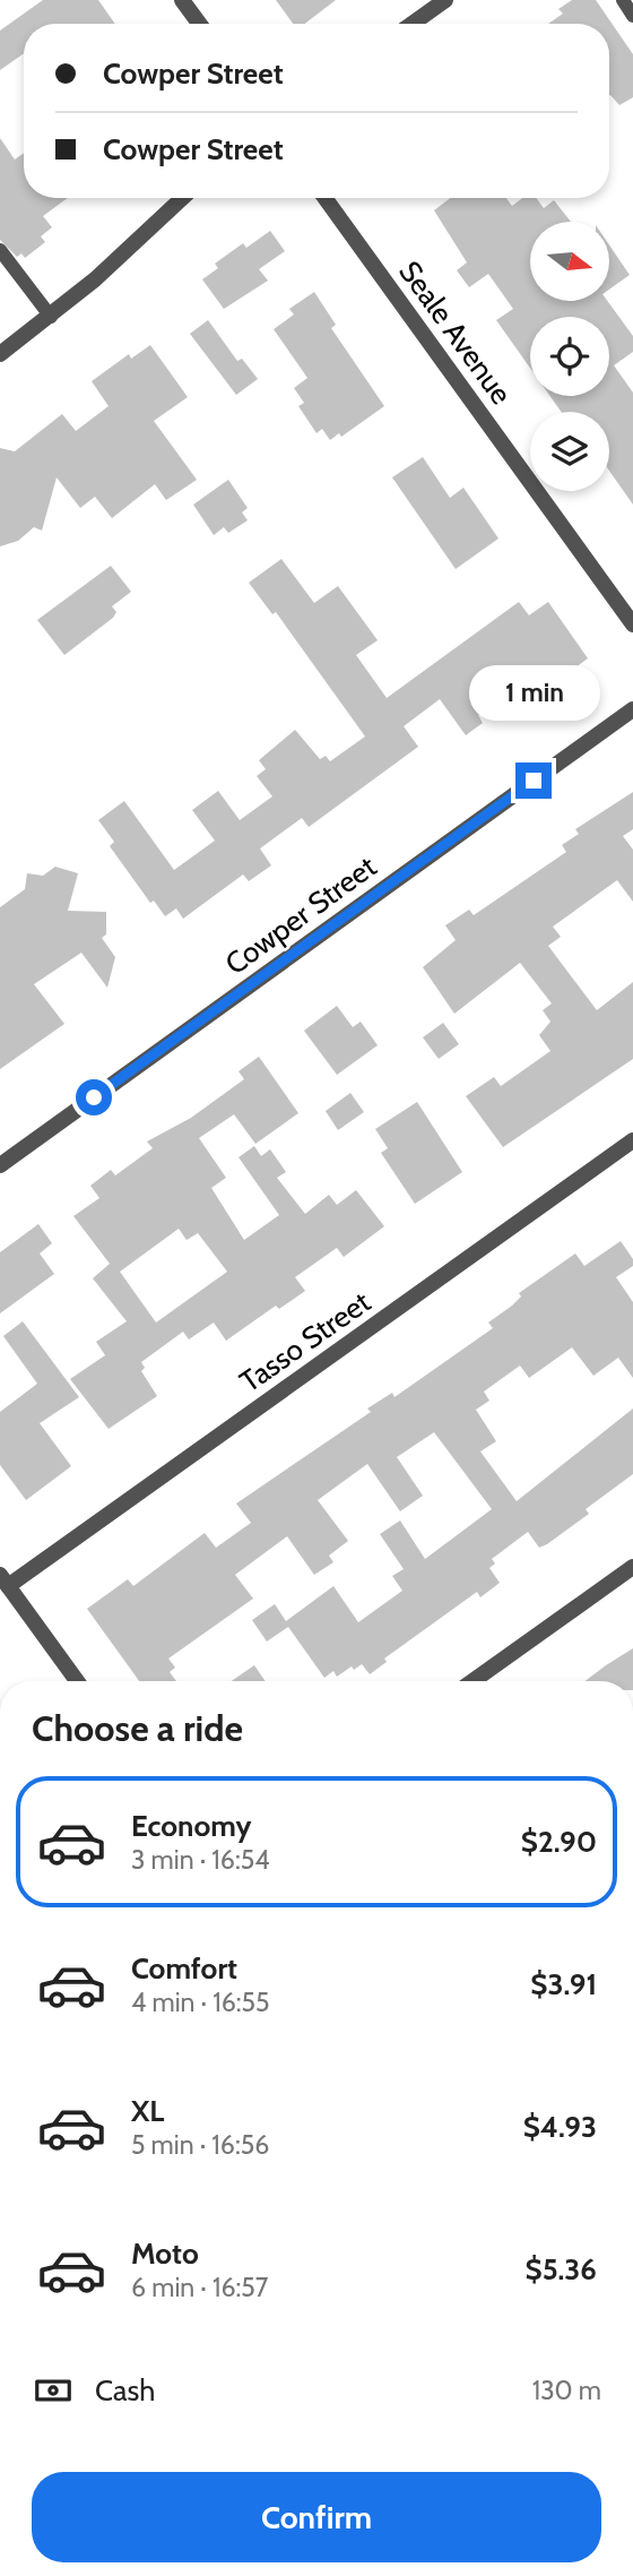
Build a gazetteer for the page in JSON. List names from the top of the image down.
{
  "streets": {
    "street": ["Seale Avenue", "Cowper Street", "Tasso Street"]
  },
  "north": "right",
  "page": {
    "banner": ["Cowper Street", "Cowper Street"],
    "bubble": "1 min",
    "heading": "Choose a ride",
    "list": [
      {
        "name": "Economy",
        "note": "3 min · 16:54",
        "value": "$2.90"
      },
      {
        "name": "Comfort",
        "note": "4 min · 16:55",
        "value": "$3.91"
      },
      {
        "name": "XL",
        "note": "5 min · 16:56",
        "value": "$4.93"
      },
      {
        "name": "Moto",
        "note": "6 min · 16:57",
        "value": "$5.36"
      }
    ],
    "pay": ["Cash", "130 m"],
    "buttons": "Confirm"
  }
}
